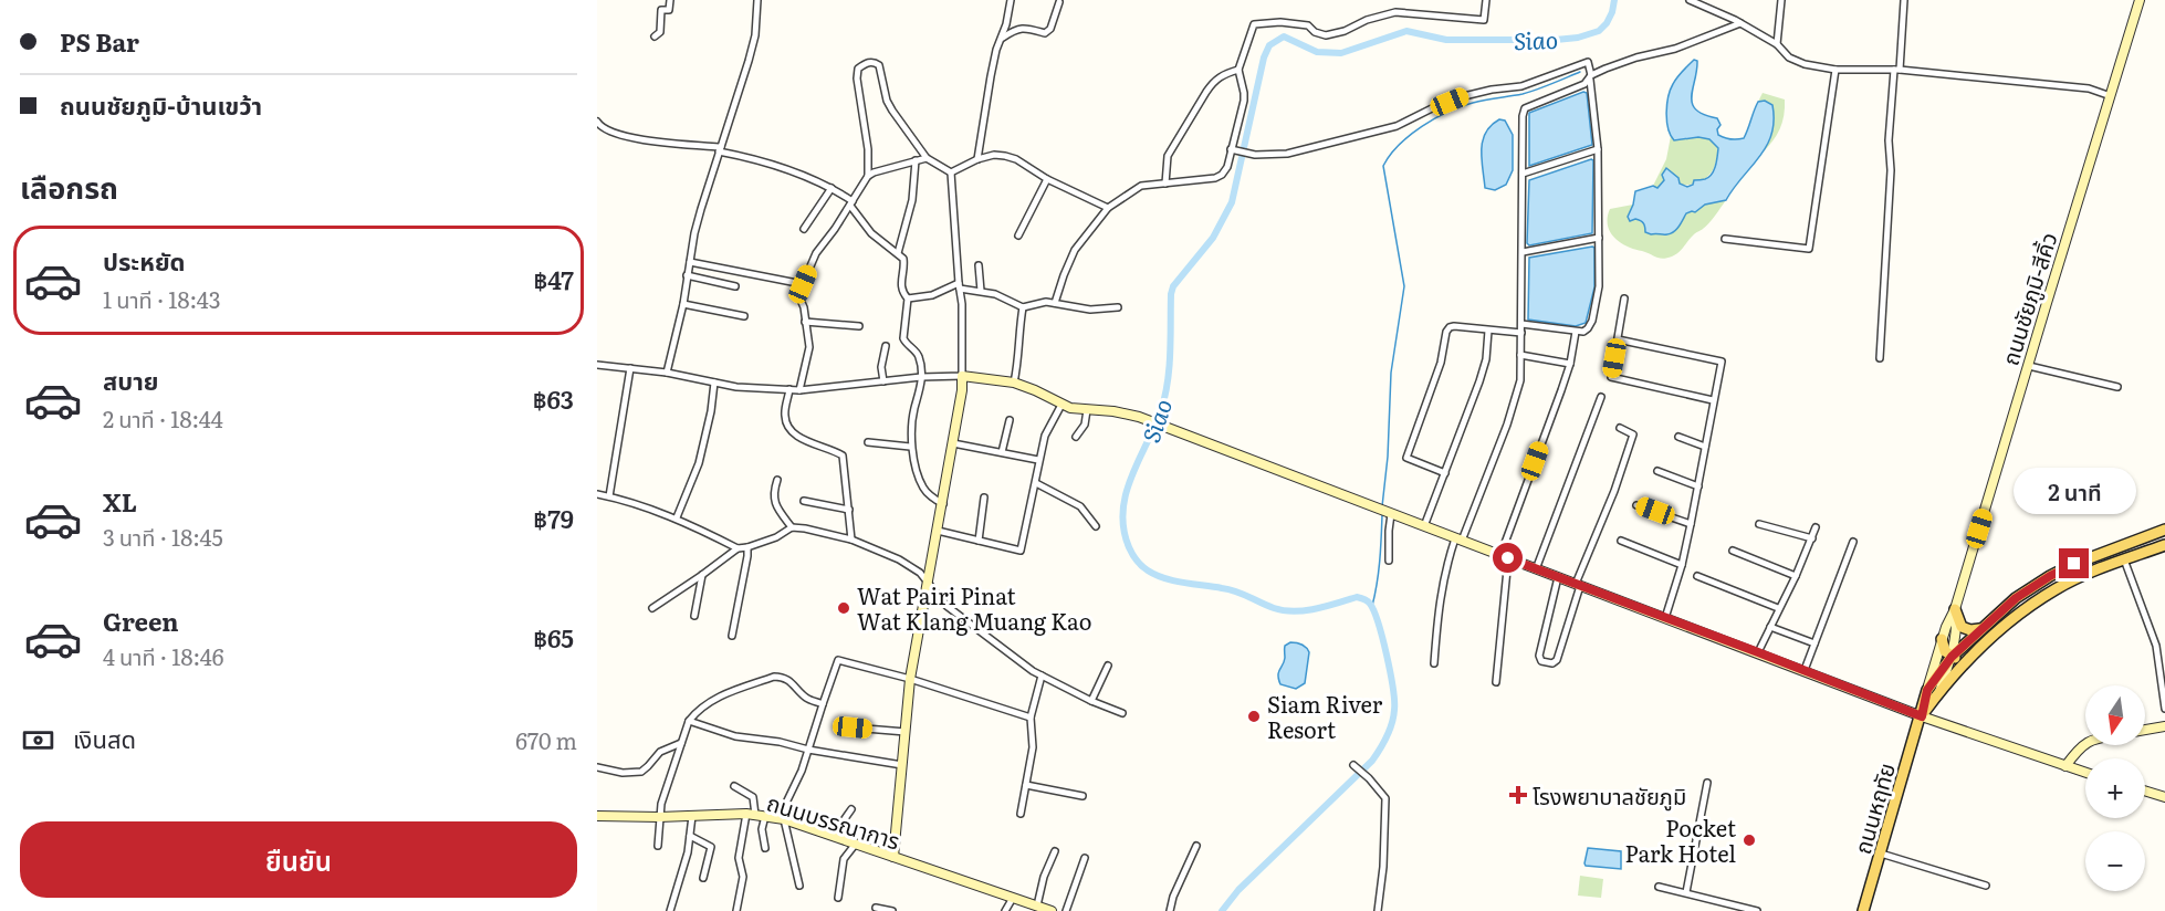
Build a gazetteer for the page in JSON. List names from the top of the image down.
{
  "streets": {
    "main road": ["ถนนชัยภูมิ-สีคิ้ว", "ถนนหฤทัย"],
    "street": ["ถนนบรรณาการ"]
  },
  "crossings": [
    ["ถนนชัยภูมิ-สีคิ้ว", "ถนนหฤทัย"]
  ],
  "water": ["Siao"],
  "places": {
    "other": ["Wat Pairi Pinat Wat Klang Muang Kao", "Siam River Resort", "Pocket Park Hotel"],
    "health": ["โรงพยาบาลชัยภูมิ"]
  },
  "north": "bottom",
  "page": {
    "banner": ["PS Bar", "ถนนชัยภูมิ-บ้านเขว้า"],
    "heading": "เลือกรถ",
    "list": [
      {
        "name": "ประหยัด",
        "note": "1 นาที · 18:43",
        "value": "฿47"
      },
      {
        "name": "สบาย",
        "note": "2 นาที · 18:44",
        "value": "฿63"
      },
      {
        "name": "XL",
        "note": "3 นาที · 18:45",
        "value": "฿79"
      },
      {
        "name": "Green",
        "note": "4 นาที · 18:46",
        "value": "฿65"
      }
    ],
    "bubble": "2 นาที",
    "map_buttons": ["+", "−"],
    "pay": ["เงินสด", "670 m"],
    "buttons": "ยืนยัน"
  }
}
